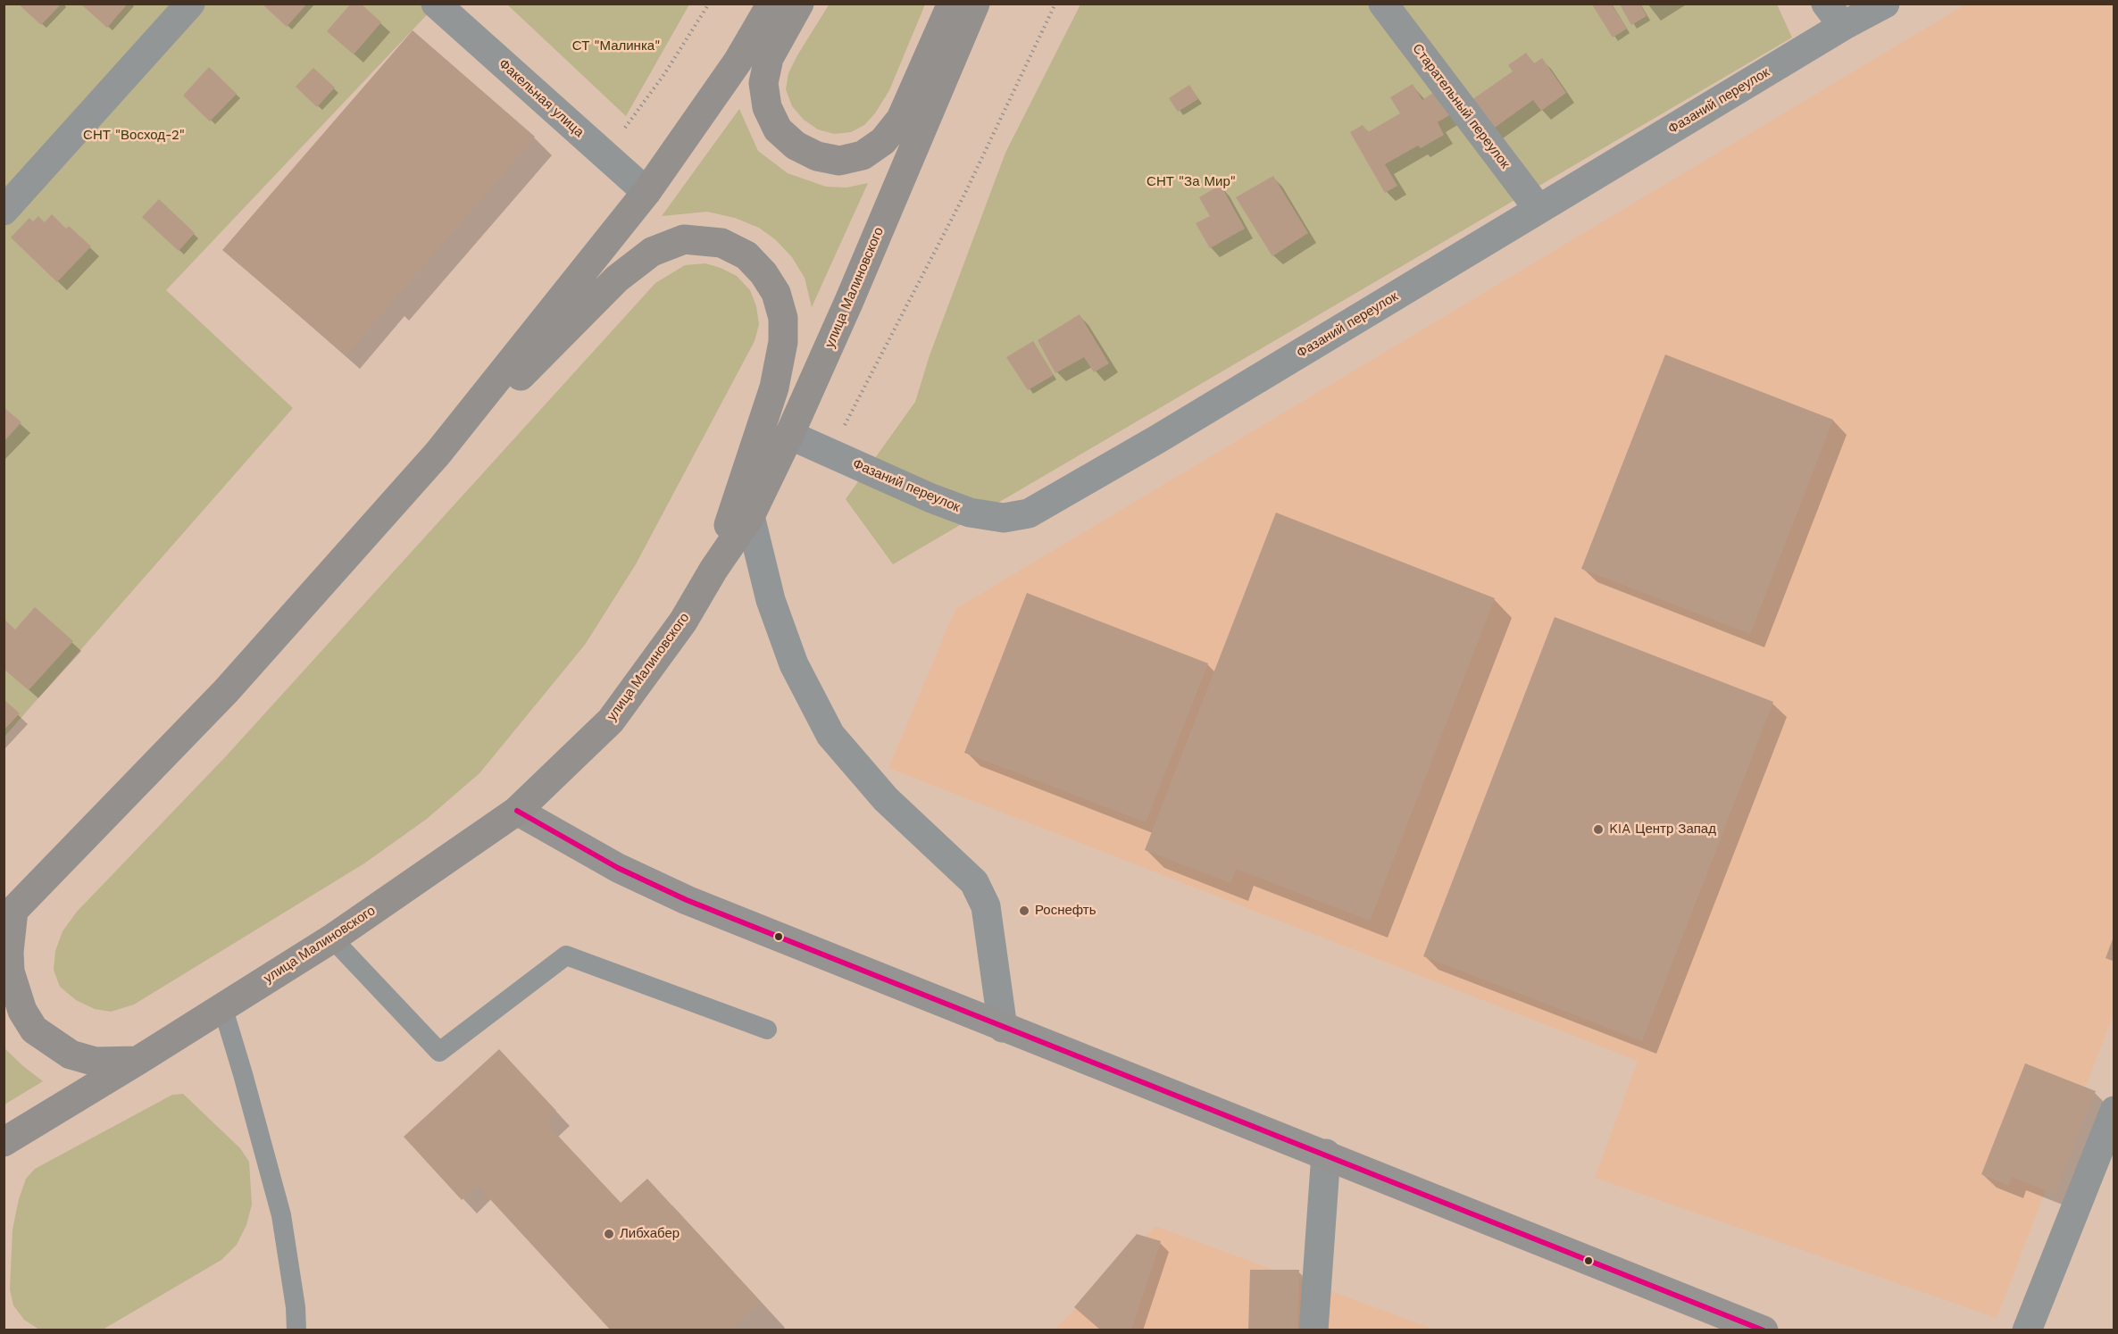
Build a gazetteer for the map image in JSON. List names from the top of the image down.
{
  "streets": {
    "highway": ["улица Малиновского"],
    "street": ["Факельная улица", "Фазаний переулок", "Старательный переулок"]
  },
  "crossings": [
    ["Фазаний переулок", "Старательный переулок"],
    ["Фазаний переулок", "улица Малиновского"]
  ],
  "parks": ["СТ \"Малинка\"", "СНТ \"Восход-2\"", "СНТ \"За Мир\""],
  "places": ["KIA Центр Запад", "Роснефть", "Либхабер"]
}
